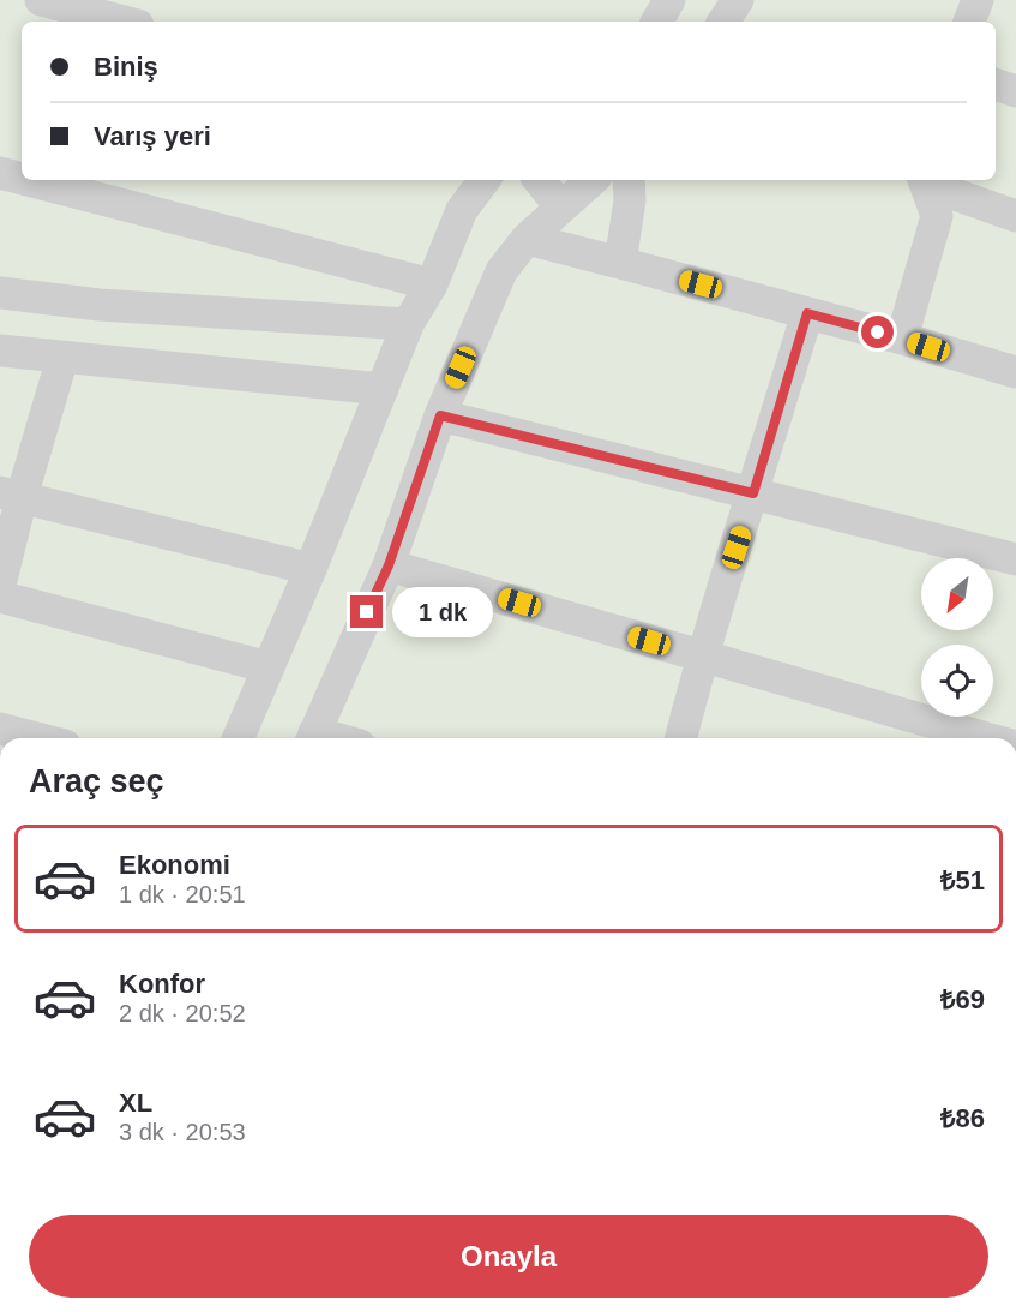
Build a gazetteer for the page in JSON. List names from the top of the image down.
{
  "north": "bottom left",
  "page": {
    "banner": ["Biniş", "Varış yeri"],
    "bubble": "1 dk",
    "heading": "Araç seç",
    "list": [
      {
        "name": "Ekonomi",
        "note": "1 dk · 20:51",
        "value": "₺51"
      },
      {
        "name": "Konfor",
        "note": "2 dk · 20:52",
        "value": "₺69"
      },
      {
        "name": "XL",
        "note": "3 dk · 20:53",
        "value": "₺86"
      }
    ],
    "buttons": "Onayla"
  }
}
